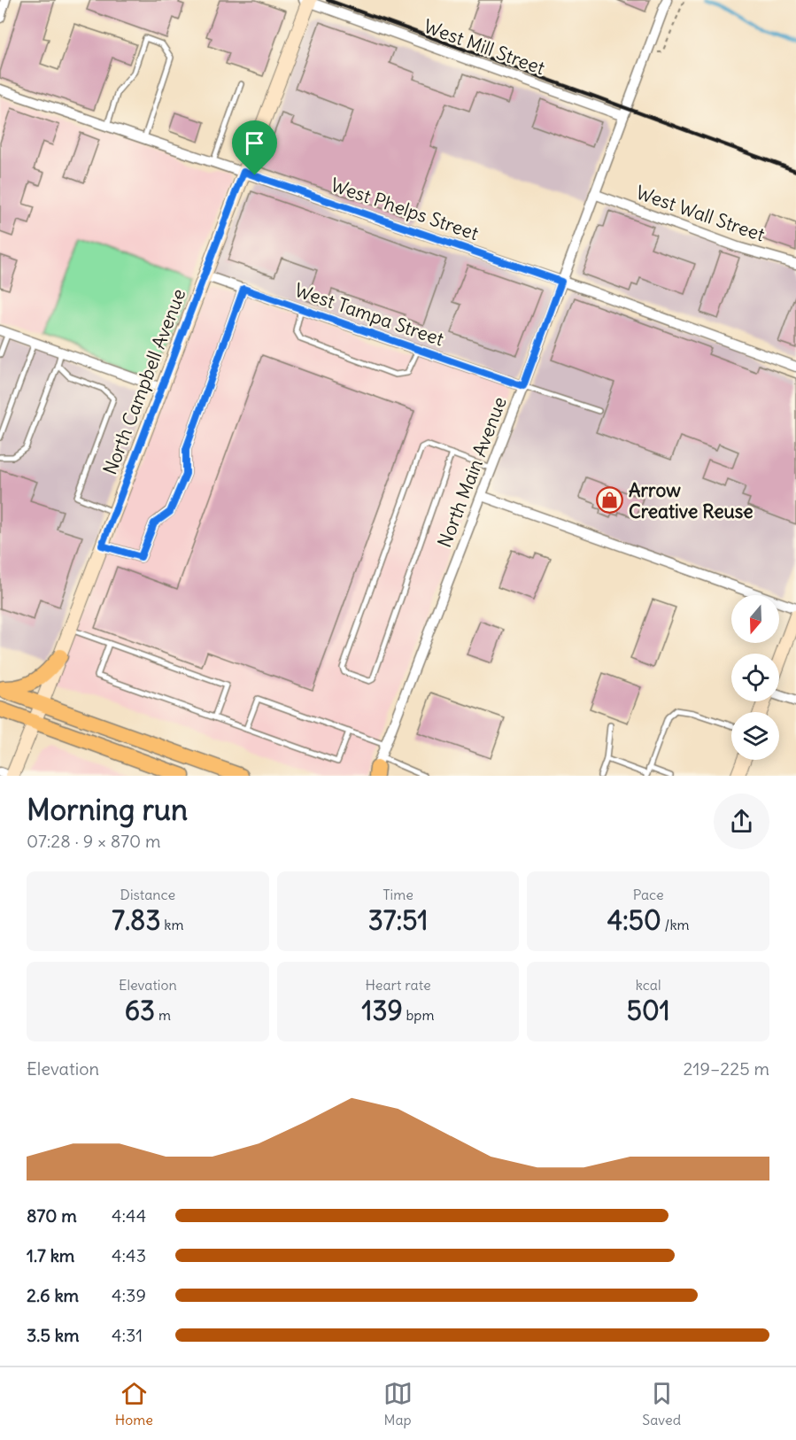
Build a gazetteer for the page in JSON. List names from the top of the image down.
{
  "streets": {
    "main road": ["North Campbell Avenue"],
    "street": [
      "West Mill Street",
      "West Phelps Street",
      "West Wall Street",
      "West Tampa Street",
      "North Main Avenue"
    ]
  },
  "crossings": [
    ["West Mill Street", "North Campbell Avenue"],
    ["West Mill Street", "North Main Avenue"],
    ["West Phelps Street", "North Campbell Avenue"],
    ["West Phelps Street", "North Main Avenue"],
    ["West Wall Street", "North Main Avenue"],
    ["West Tampa Street", "North Campbell Avenue"],
    ["West Tampa Street", "North Main Avenue"]
  ],
  "places": {
    "shop": ["Arrow Creative Reuse"]
  },
  "north": "bottom",
  "page": {
    "heading": ["Morning run", "07:28 · 9 × 870 m"],
    "stats": [
      ["Distance", "7.83 km"],
      ["Time", "37:51"],
      ["Pace", "4:50 /km"],
      ["Elevation", "63 m"],
      ["Heart rate", "139 bpm"],
      ["kcal", "501"]
    ],
    "chart": ["Elevation", "219–225 m"],
    "list": [
      {
        "name": "870 m",
        "note": "4:44"
      },
      {
        "name": "1.7 km",
        "note": "4:43"
      },
      {
        "name": "2.6 km",
        "note": "4:39"
      },
      {
        "name": "3.5 km",
        "note": "4:31"
      }
    ],
    "tabs": ["Home", "Map", "Saved"]
  }
}
